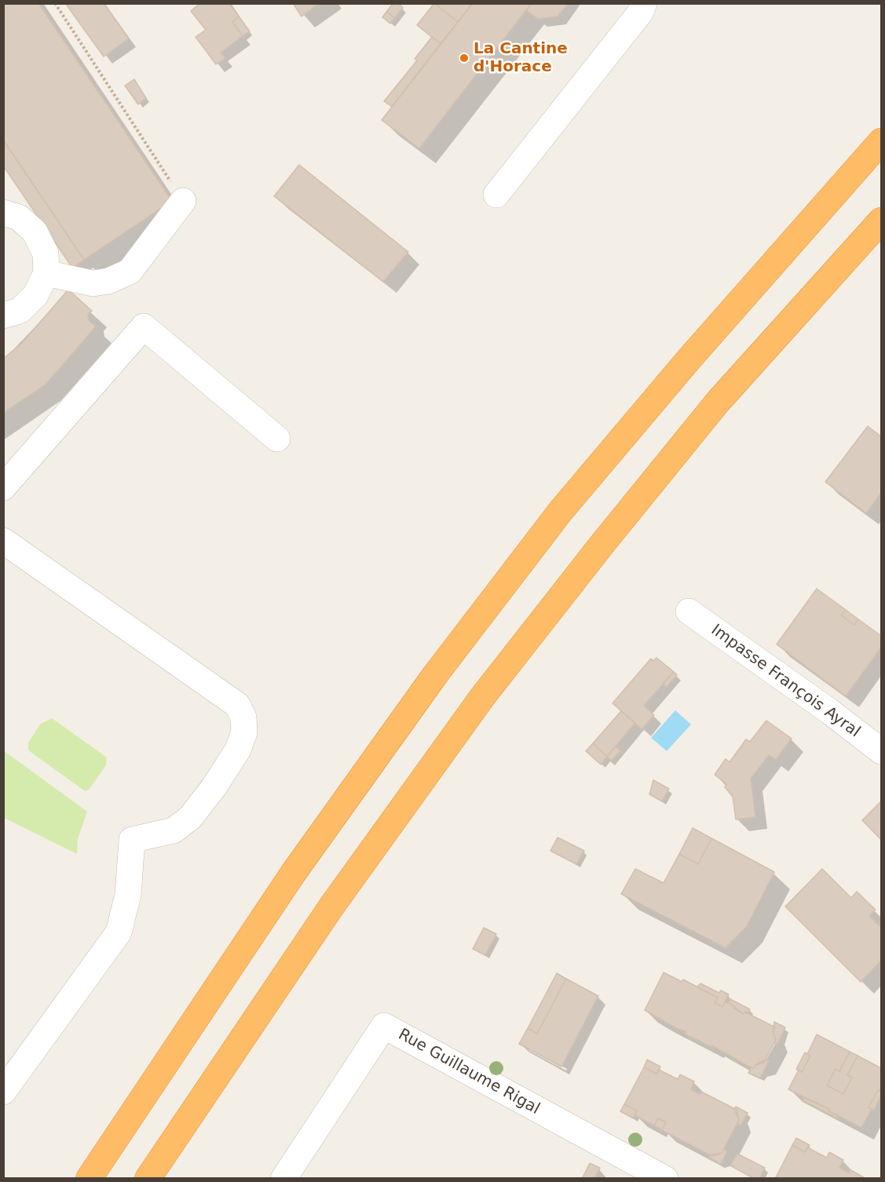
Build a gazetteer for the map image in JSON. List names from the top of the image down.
{
  "streets": {
    "street": ["Impasse François Ayral", "Rue Guillaume Rigal"]
  },
  "places": ["La Cantine d'Horace"]
}
